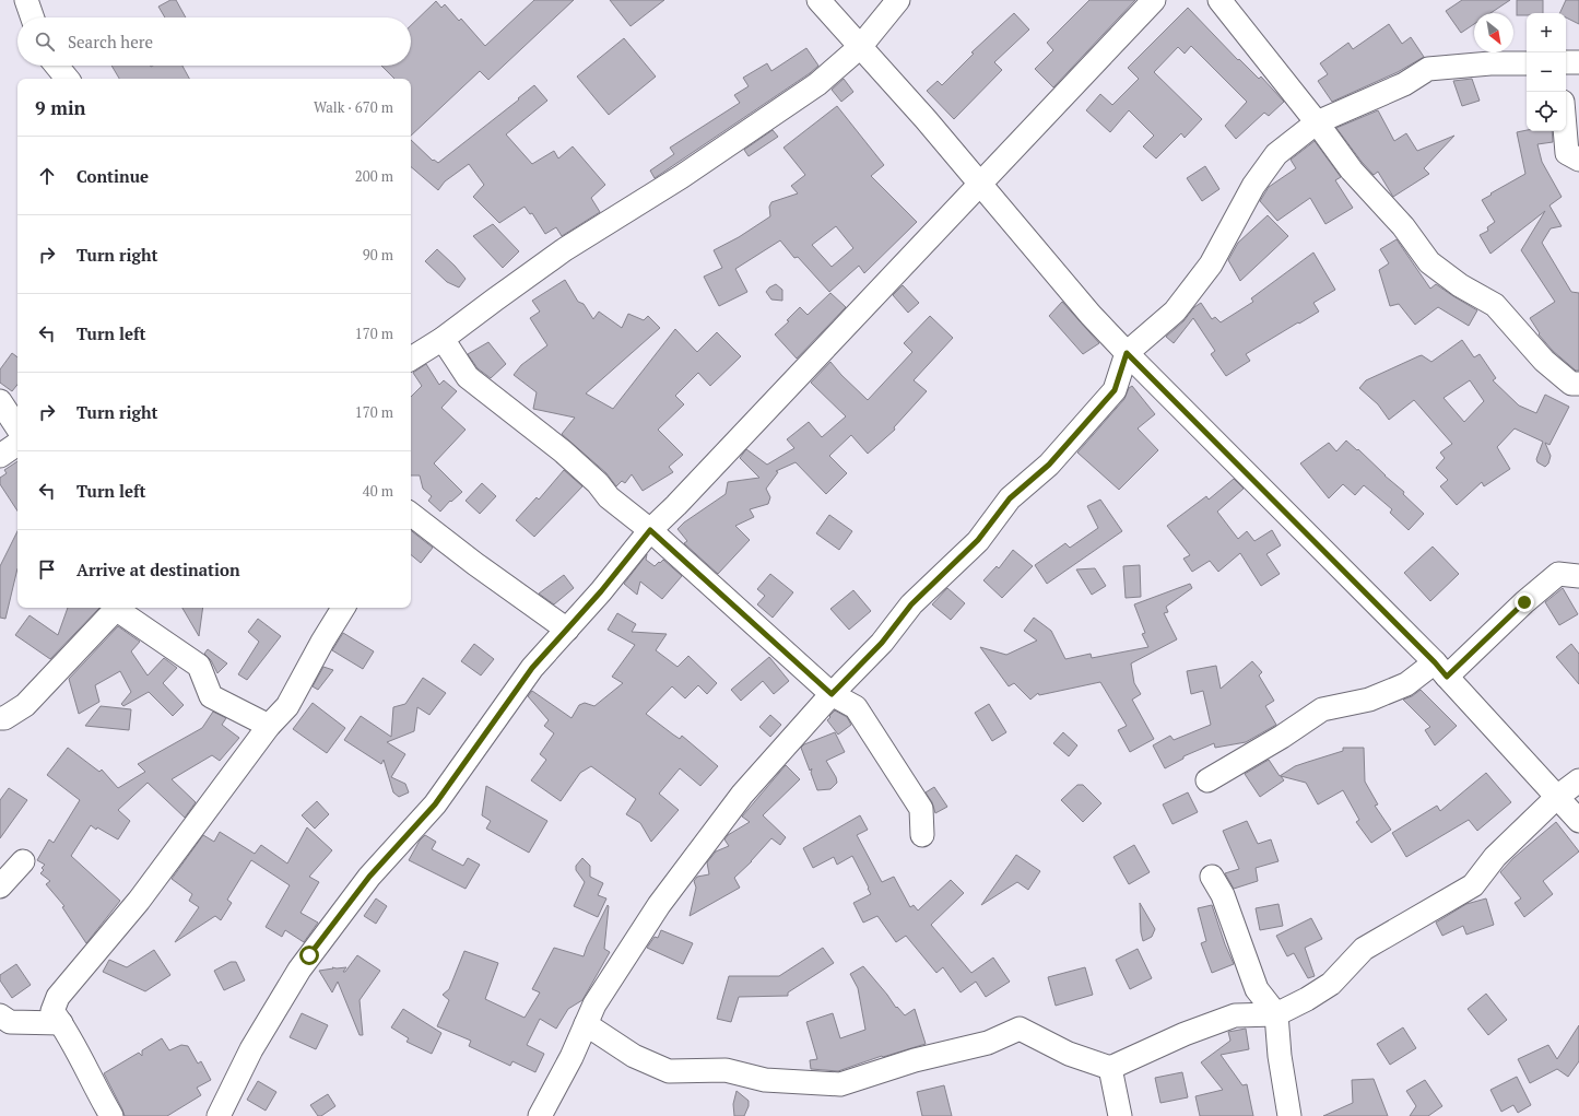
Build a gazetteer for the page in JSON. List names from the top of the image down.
{
  "north": "bottom right",
  "page": {
    "map_buttons": ["+", "−"],
    "search": "Search here",
    "heading": ["9 min", "Walk · 670 m"],
    "list": [
      ["Continue", "200 m"],
      ["Turn right", "90 m"],
      ["Turn left", "170 m"],
      ["Turn right", "170 m"],
      ["Turn left", "40 m"],
      "Arrive at destination"
    ]
  }
}
